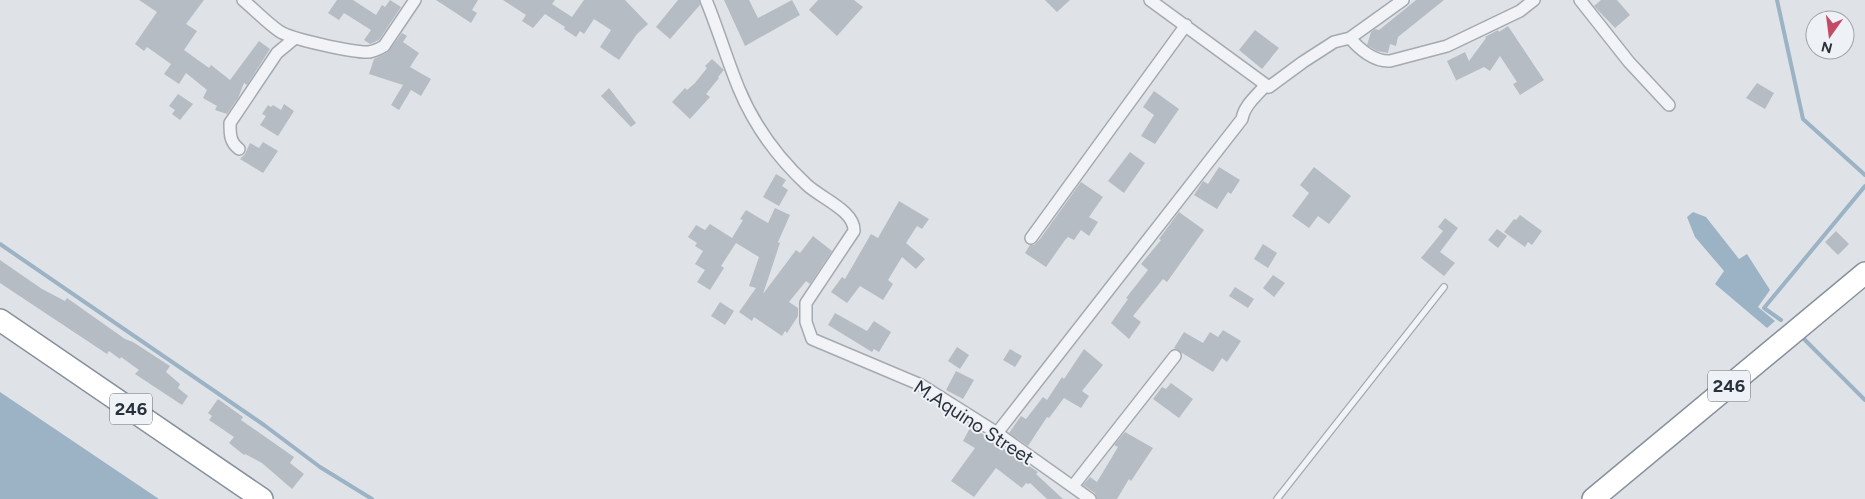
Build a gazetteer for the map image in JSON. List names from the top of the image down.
{
  "streets": {
    "highway": ["246"],
    "street": ["M.Aquino Street"]
  },
  "north": "bottom"
}
